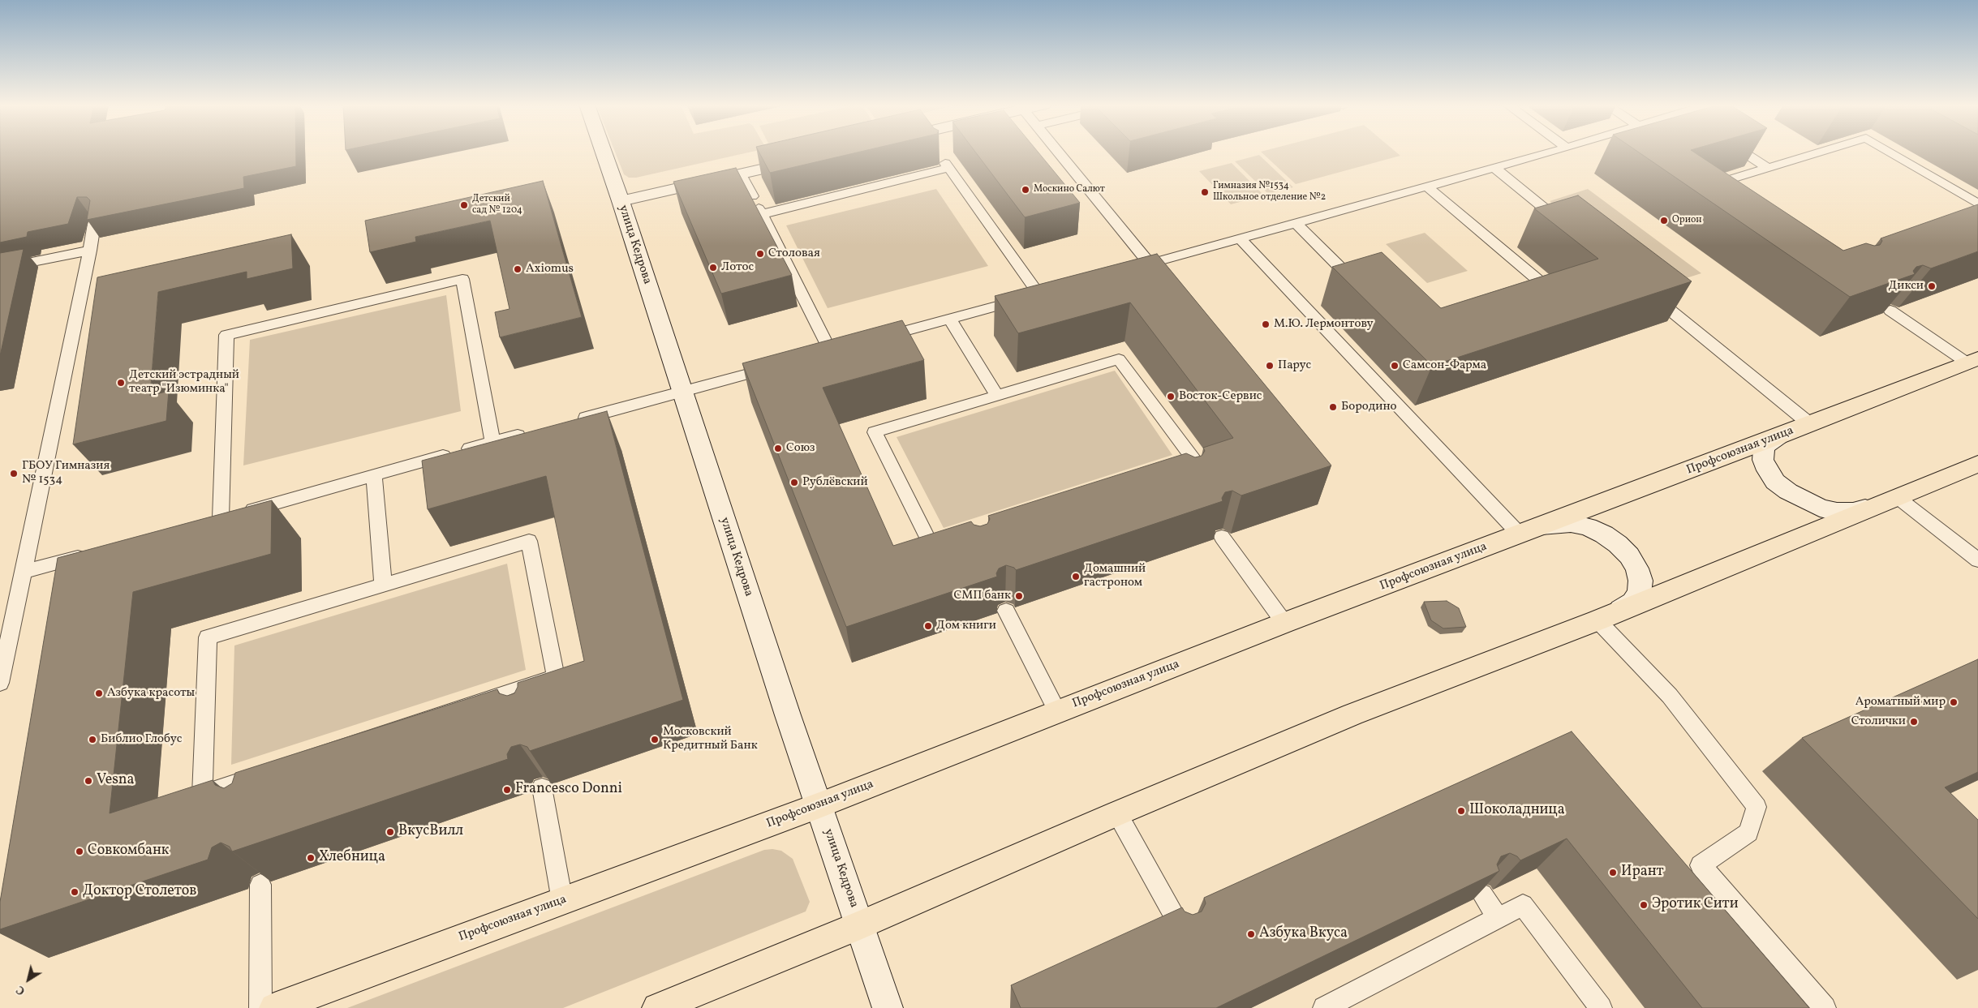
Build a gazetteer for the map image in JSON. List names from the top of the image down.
{
  "streets": {
    "main road": ["Профсоюзная улица"],
    "street": ["улица Кедрова"]
  },
  "crossings": [
    ["улица Кедрова", "Профсоюзная улица"]
  ],
  "places": [
    "Москино Салют",
    "Гимназия №1534 Школьное отделение №2",
    "Детский сад № 1204",
    "Орион",
    "Столовая",
    "Лотос",
    "Axiomus",
    "Дикси",
    "М.Ю. Лермонтову",
    "Парус",
    "Самсон-Фарма",
    "Детский эстрадный театр \"Изюминка\"",
    "Восток-Сервис",
    "Бородино",
    "Союз",
    "ГБОУ Гимназия № 1534",
    "Рублёвский",
    "Домашний гастроном",
    "СМП банк",
    "Дом книги",
    "Азбука красоты",
    "Ароматный мир",
    "Столички",
    "Библио Глобус",
    "Московский Кредитный Банк",
    "Vesna",
    "Francesco Donni",
    "Шоколадница",
    "ВкусВилл",
    "Совкомбанк",
    "Хлебница",
    "Ирант",
    "Доктор Столетов",
    "Эротик Сити",
    "Азбука Вкуса"
  ],
  "north": "bottom left"
}
